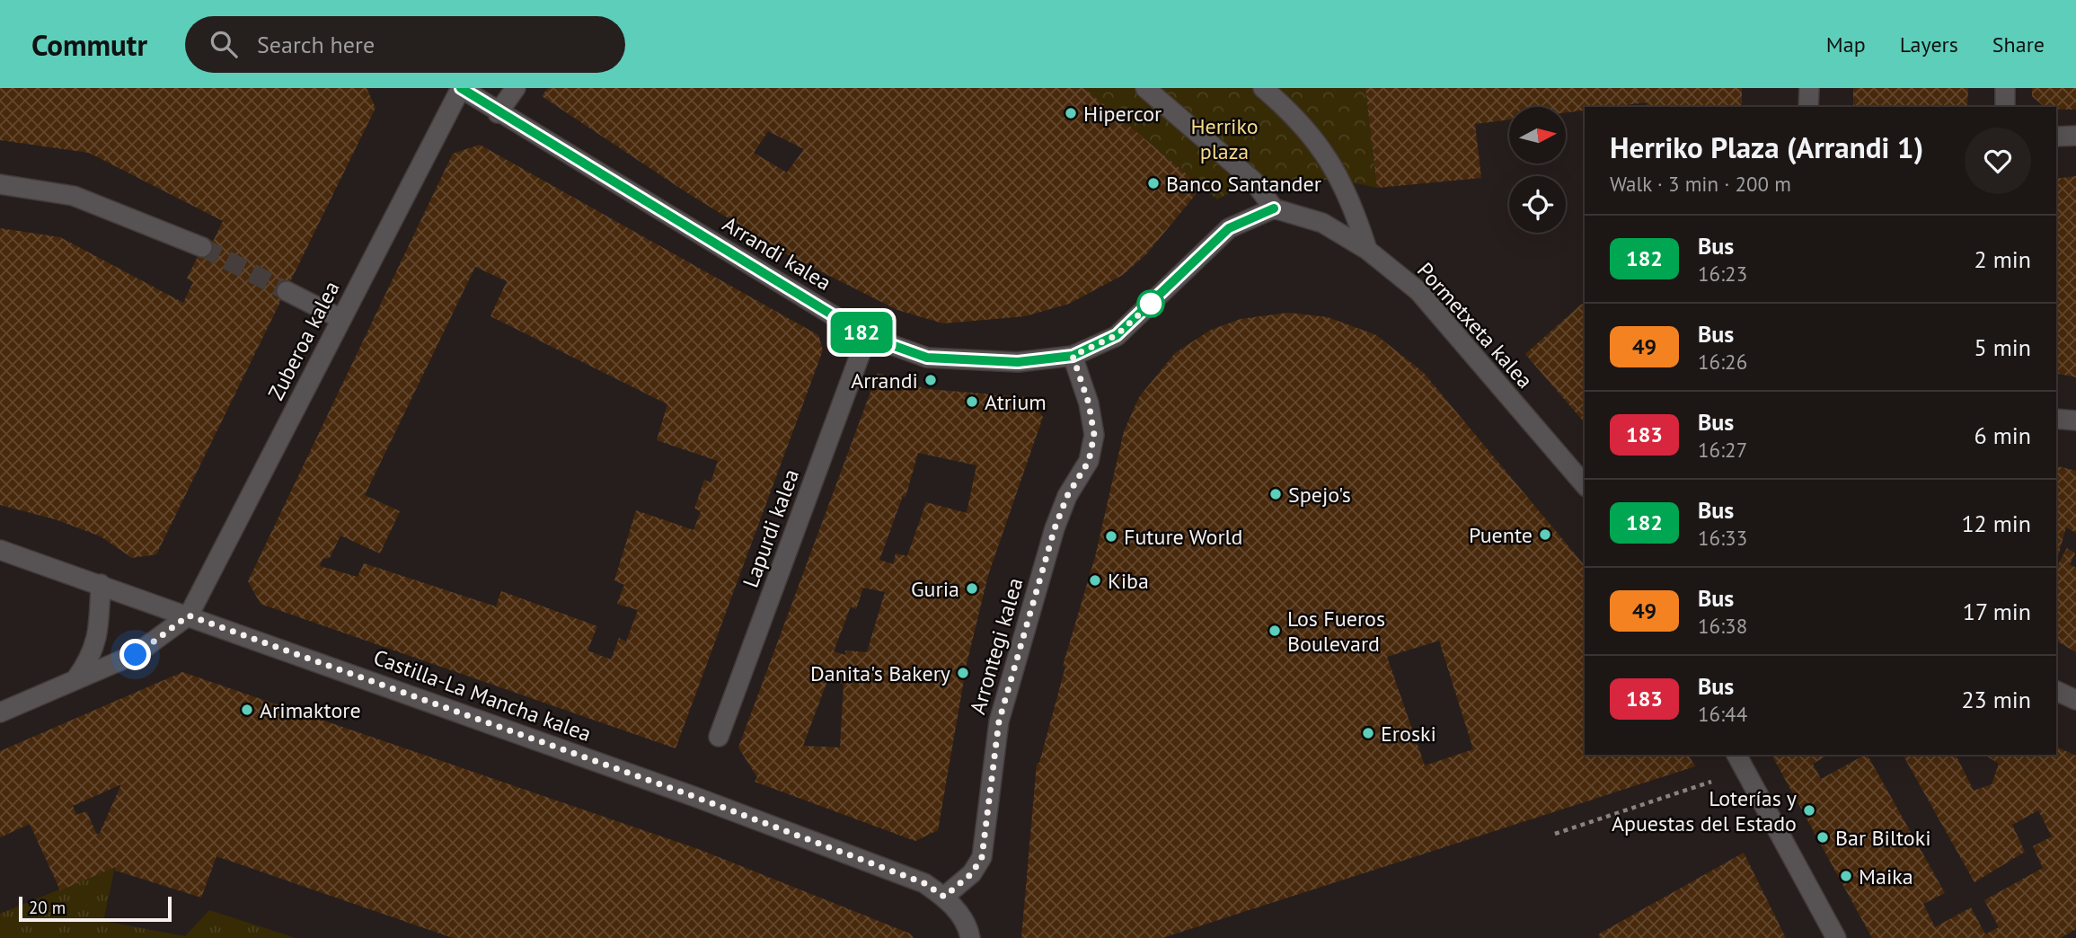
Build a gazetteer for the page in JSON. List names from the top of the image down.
{
  "streets": {
    "street": [
      "Arrandi kalea",
      "Pormetxeta kalea",
      "Zuberoa kalea",
      "Lapurdi kalea",
      "Arrontegi kalea",
      "Castilla-La Mancha kalea"
    ]
  },
  "crossings": [
    ["Arrandi kalea", "Pormetxeta kalea"],
    ["Arrandi kalea", "Zuberoa kalea"],
    ["Arrandi kalea", "Lapurdi kalea"],
    ["Arrandi kalea", "Arrontegi kalea"],
    ["Zuberoa kalea", "Castilla-La Mancha kalea"],
    ["Arrontegi kalea", "Castilla-La Mancha kalea"]
  ],
  "parks": ["Herriko plaza"],
  "places": [
    "Hipercor",
    "Banco Santander",
    "Arrandi",
    "Atrium",
    "Spejo's",
    "Puente",
    "Future World",
    "Kiba",
    "Guria",
    "Los Fueros Boulevard",
    "Danita's Bakery",
    "Arimaktore",
    "Eroski",
    "Loterías y Apuestas del Estado",
    "Bar Biltoki",
    "Maika"
  ],
  "lines": ["bus line 182"],
  "scale_bar": "20 m",
  "north": "right",
  "page": {
    "header": "Commutr",
    "search": "Search here",
    "nav": ["Map", "Layers", "Share"],
    "on_map": "182",
    "heading": ["Herriko Plaza (Arrandi 1)", "Walk · 3 min · 200 m"],
    "list": [
      {
        "mark": "182",
        "name": "Bus",
        "note": "16:23",
        "value": "2 min"
      },
      {
        "mark": "49",
        "name": "Bus",
        "note": "16:26",
        "value": "5 min"
      },
      {
        "mark": "183",
        "name": "Bus",
        "note": "16:27",
        "value": "6 min"
      },
      {
        "mark": "182",
        "name": "Bus",
        "note": "16:33",
        "value": "12 min"
      },
      {
        "mark": "49",
        "name": "Bus",
        "note": "16:38",
        "value": "17 min"
      },
      {
        "mark": "183",
        "name": "Bus",
        "note": "16:44",
        "value": "23 min"
      }
    ],
    "scale": "20 m"
  }
}
